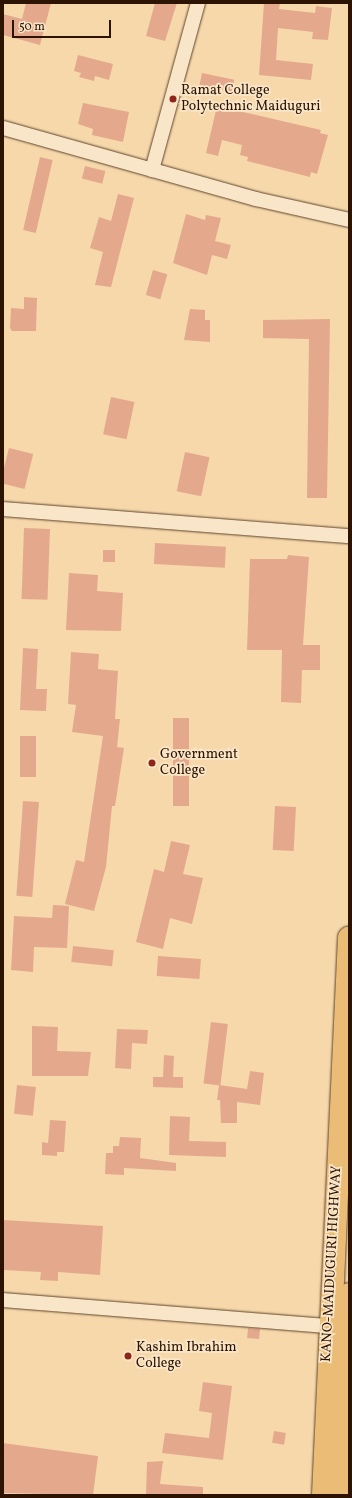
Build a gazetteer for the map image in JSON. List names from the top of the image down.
{
  "streets": {
    "highway": ["KANO-MAIDUGURI HIGHWAY"]
  },
  "places": ["Ramat College Polytechnic Maiduguri", "Government College", "Kashim Ibrahim College"],
  "scale_bar": "50 m"
}
